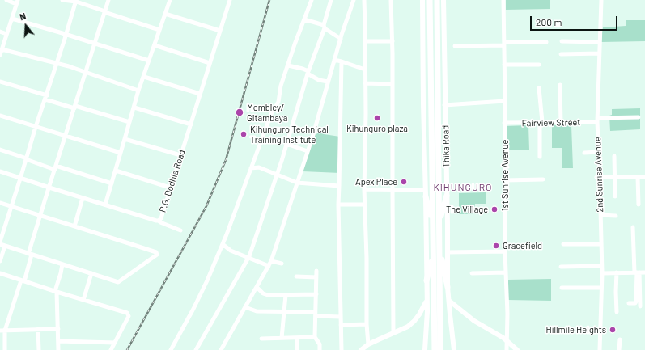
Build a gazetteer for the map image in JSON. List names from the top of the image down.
{
  "streets": {
    "highway": ["Thika Road"],
    "street": [
      "Fairview Street",
      "2nd Sunrise Avenue",
      "1st Sunrise Avenue",
      "P.G. Dodhia Road"
    ]
  },
  "crossings": [
    ["Fairview Street", "2nd Sunrise Avenue"],
    ["Fairview Street", "1st Sunrise Avenue"]
  ],
  "districts": ["KIHUNGURO"],
  "places": [
    "Membley/ Gitambaya",
    "Kihunguro plaza",
    "Kihunguro Technical Training Institute",
    "Apex Place",
    "The Village",
    "Gracefield",
    "Hillmile Heights"
  ],
  "scale_bar": "200 m",
  "north": "top"
}
